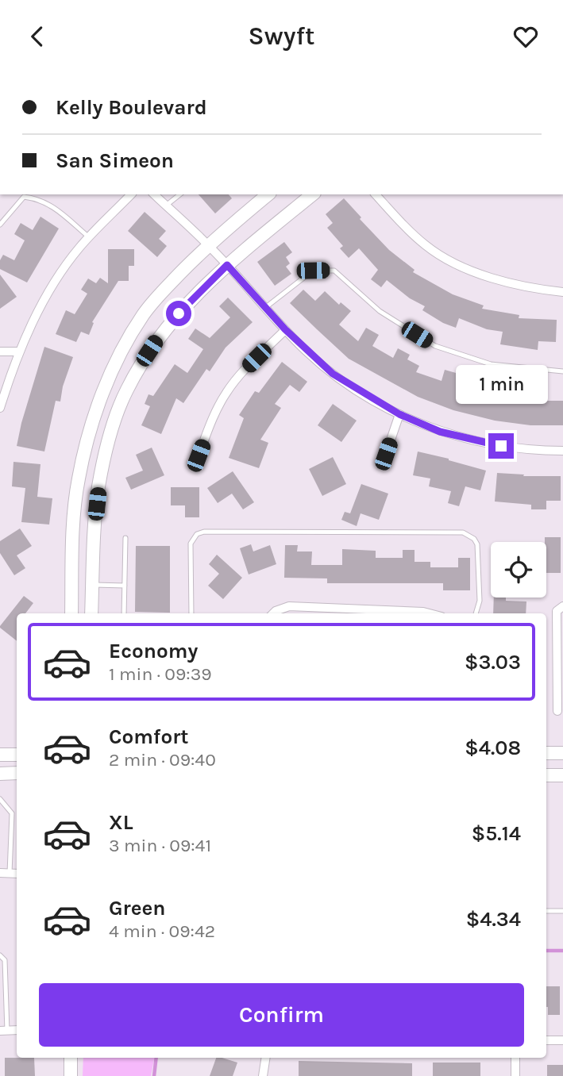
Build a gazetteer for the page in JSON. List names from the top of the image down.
{
  "page": {
    "header": "Swyft",
    "banner": ["Kelly Boulevard", "San Simeon"],
    "bubble": "1 min",
    "list": [
      {
        "name": "Economy",
        "note": "1 min · 09:39",
        "value": "$3.03"
      },
      {
        "name": "Comfort",
        "note": "2 min · 09:40",
        "value": "$4.08"
      },
      {
        "name": "XL",
        "note": "3 min · 09:41",
        "value": "$5.14"
      },
      {
        "name": "Green",
        "note": "4 min · 09:42",
        "value": "$4.34"
      }
    ],
    "buttons": "Confirm"
  }
}
